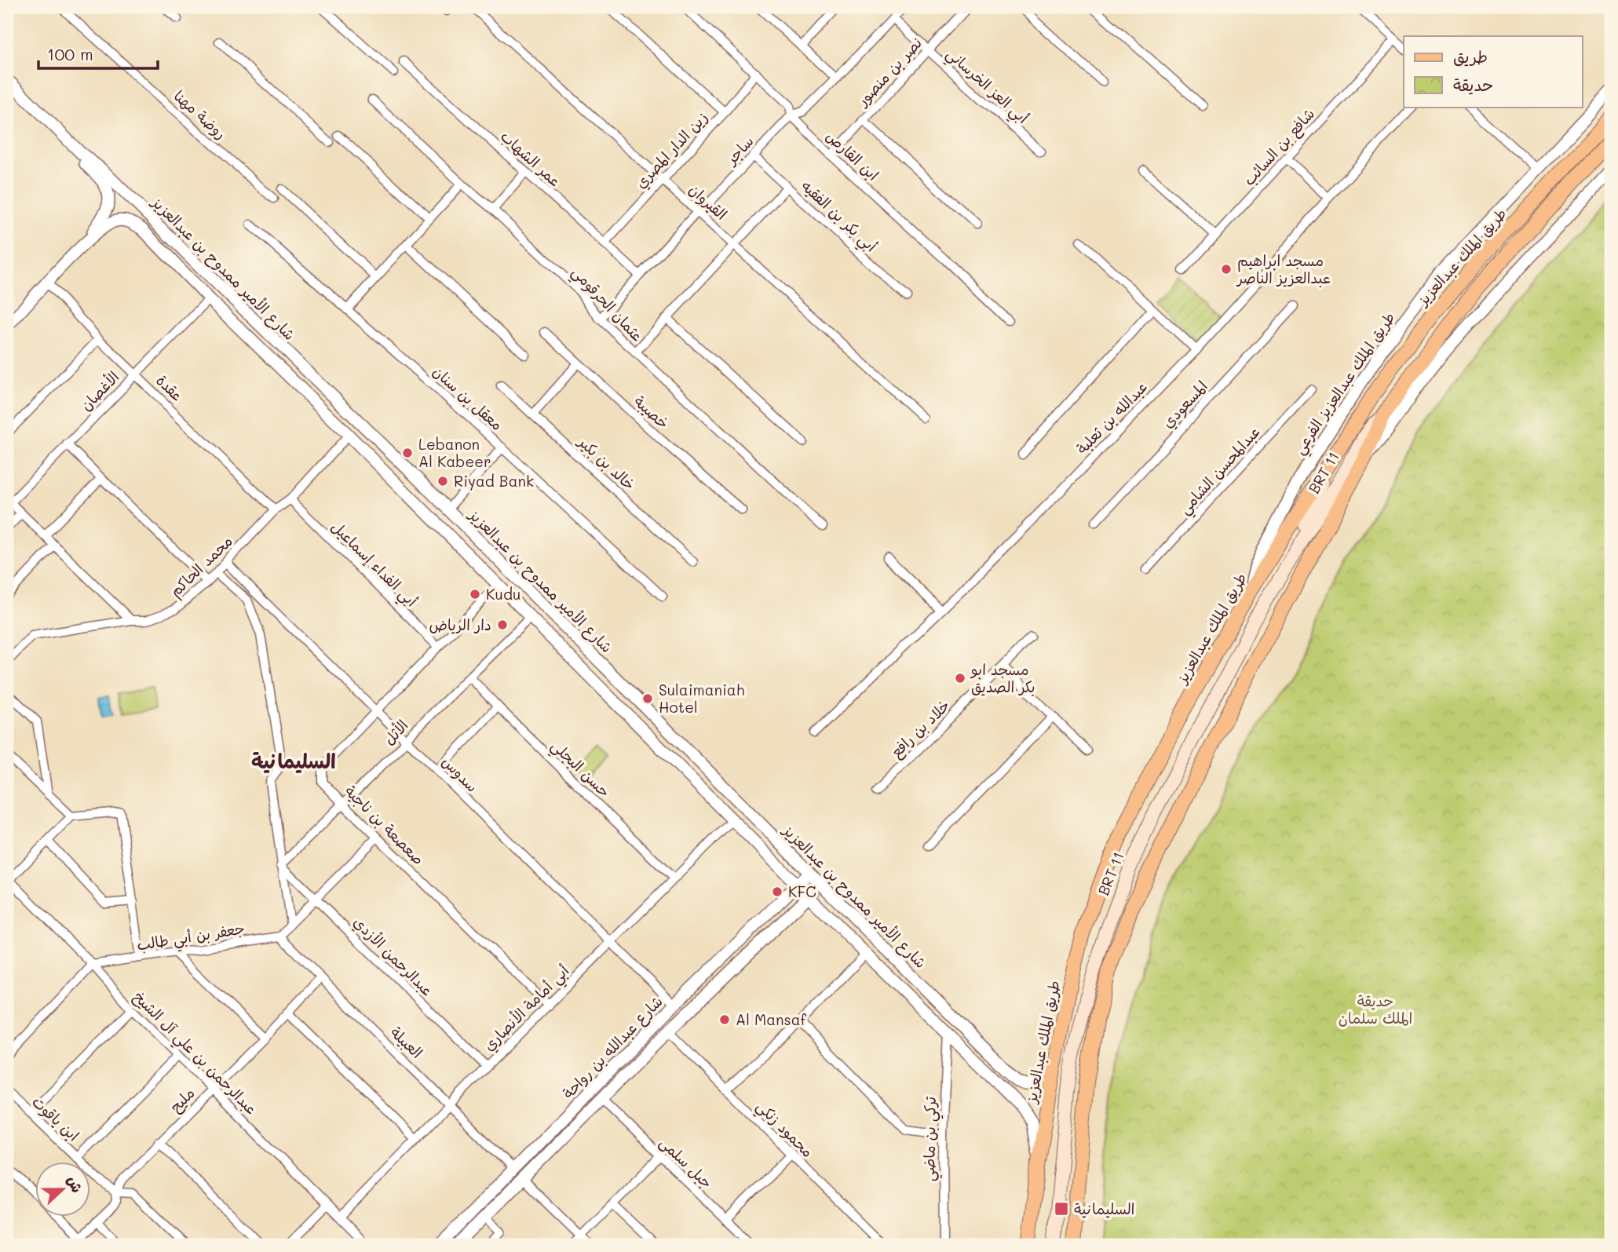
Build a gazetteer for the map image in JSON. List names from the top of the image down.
{
  "streets": {
    "main road": ["طريق الملك عبدالعزيز", "BRT 11"],
    "street": [
      "نصر بن منصور",
      "أبي العز الخرساني",
      "روضة مهنا",
      "شافع بن السائب",
      "زين الدار المصري",
      "ساجر",
      "ابن القارص",
      "عمر الشهاب",
      "القيروان",
      "أبي بكر بن الفقيه",
      "شارع الأمير ممدوح بن عبدالعزيز",
      "عثمان الحرقومي",
      "طريق الملك عبدالعزيز الفرعي",
      "عقدة",
      "الأغصان",
      "معقل بن سنان",
      "المسعودي",
      "خصيبة",
      "عبدالله بن ثعلبة",
      "خالد بن بكير",
      "عبدالمحسن الشامي",
      "أبي الفداء إسماعيل",
      "محمد الحاكم",
      "خلاد بن رافع",
      "الأثل",
      "حسن البجلي",
      "سدوس",
      "صعصعة بن ناجية",
      "جعفر بن أبي طالب",
      "عبدالرحمن الأزدي",
      "أبي أمامة الأنصاري",
      "العبيلة",
      "شارع عبدالله بن رواحة",
      "عبدالرحمن بن علي آل الشيخ",
      "مليح",
      "ابن ياقوت",
      "محمود زنكي",
      "تركي بن ماضي",
      "جبل سلمى"
    ]
  },
  "crossings": [
    ["نصر بن منصور", "أبي العز الخرساني"],
    ["نصر بن منصور", "ابن القارص"],
    ["أبي العز الخرساني", "ساجر"],
    ["زين الدار المصري", "ابن القارص"],
    ["زين الدار المصري", "عمر الشهاب"],
    ["زين الدار المصري", "القيروان"],
    ["ساجر", "ابن القارص"],
    ["ساجر", "عمر الشهاب"],
    ["ساجر", "القيروان"],
    ["ساجر", "أبي بكر بن الفقيه"],
    ["ساجر", "عثمان الحرقومي"],
    ["طريق الملك عبدالعزيز", "شارع الأمير ممدوح بن عبدالعزيز"],
    ["طريق الملك عبدالعزيز", "طريق الملك عبدالعزيز الفرعي"],
    ["طريق الملك عبدالعزيز", "BRT 11"],
    ["شارع الأمير ممدوح بن عبدالعزيز", "الأغصان"],
    ["شارع الأمير ممدوح بن عبدالعزيز", "محمد الحاكم"],
    ["شارع الأمير ممدوح بن عبدالعزيز", "الأثل"],
    ["شارع الأمير ممدوح بن عبدالعزيز", "صعصعة بن ناجية"],
    ["شارع الأمير ممدوح بن عبدالعزيز", "أبي أمامة الأنصاري"],
    ["شارع الأمير ممدوح بن عبدالعزيز", "شارع عبدالله بن رواحة"],
    ["شارع الأمير ممدوح بن عبدالعزيز", "تركي بن ماضي"],
    ["عقدة", "الأغصان"],
    ["عقدة", "محمد الحاكم"],
    ["أبي الفداء إسماعيل", "محمد الحاكم"],
    ["أبي الفداء إسماعيل", "صعصعة بن ناجية"],
    ["محمد الحاكم", "سدوس"],
    ["الأثل", "حسن البجلي"],
    ["الأثل", "سدوس"],
    ["الأثل", "صعصعة بن ناجية"],
    ["الأثل", "عبدالرحمن الأزدي"],
    ["حسن البجلي", "أبي أمامة الأنصاري"],
    ["سدوس", "صعصعة بن ناجية"],
    ["سدوس", "أبي أمامة الأنصاري"],
    ["سدوس", "شارع عبدالله بن رواحة"],
    ["صعصعة بن ناجية", "أبي أمامة الأنصاري"],
    ["جعفر بن أبي طالب", "العبيلة"],
    ["جعفر بن أبي طالب", "عبدالرحمن بن علي آل الشيخ"],
    ["عبدالرحمن الأزدي", "أبي أمامة الأنصاري"],
    ["أبي أمامة الأنصاري", "العبيلة"],
    ["أبي أمامة الأنصاري", "عبدالرحمن بن علي آل الشيخ"],
    ["العبيلة", "شارع عبدالله بن رواحة"],
    ["العبيلة", "مليح"],
    ["شارع عبدالله بن رواحة", "محمود زنكي"],
    ["شارع عبدالله بن رواحة", "جبل سلمى"],
    ["عبدالرحمن بن علي آل الشيخ", "مليح"],
    ["مليح", "ابن ياقوت"]
  ],
  "districts": ["السليمانية"],
  "parks": ["حديقة الملك سلمان"],
  "places": {
    "other": [
      "مسجد ابراهيم عبدالعزيز الناصر",
      "Lebanon Al Kabeer",
      "Riyad Bank",
      "Kudu",
      "دار الرياض",
      "مسجد ابو بكر الصديق",
      "Sulaimaniah Hotel",
      "KFC",
      "Al Mansaf"
    ],
    "transit": ["السليمانية"]
  },
  "legend": ["طريق", "حديقة"],
  "scale_bar": "100 m",
  "north": "right"
}
